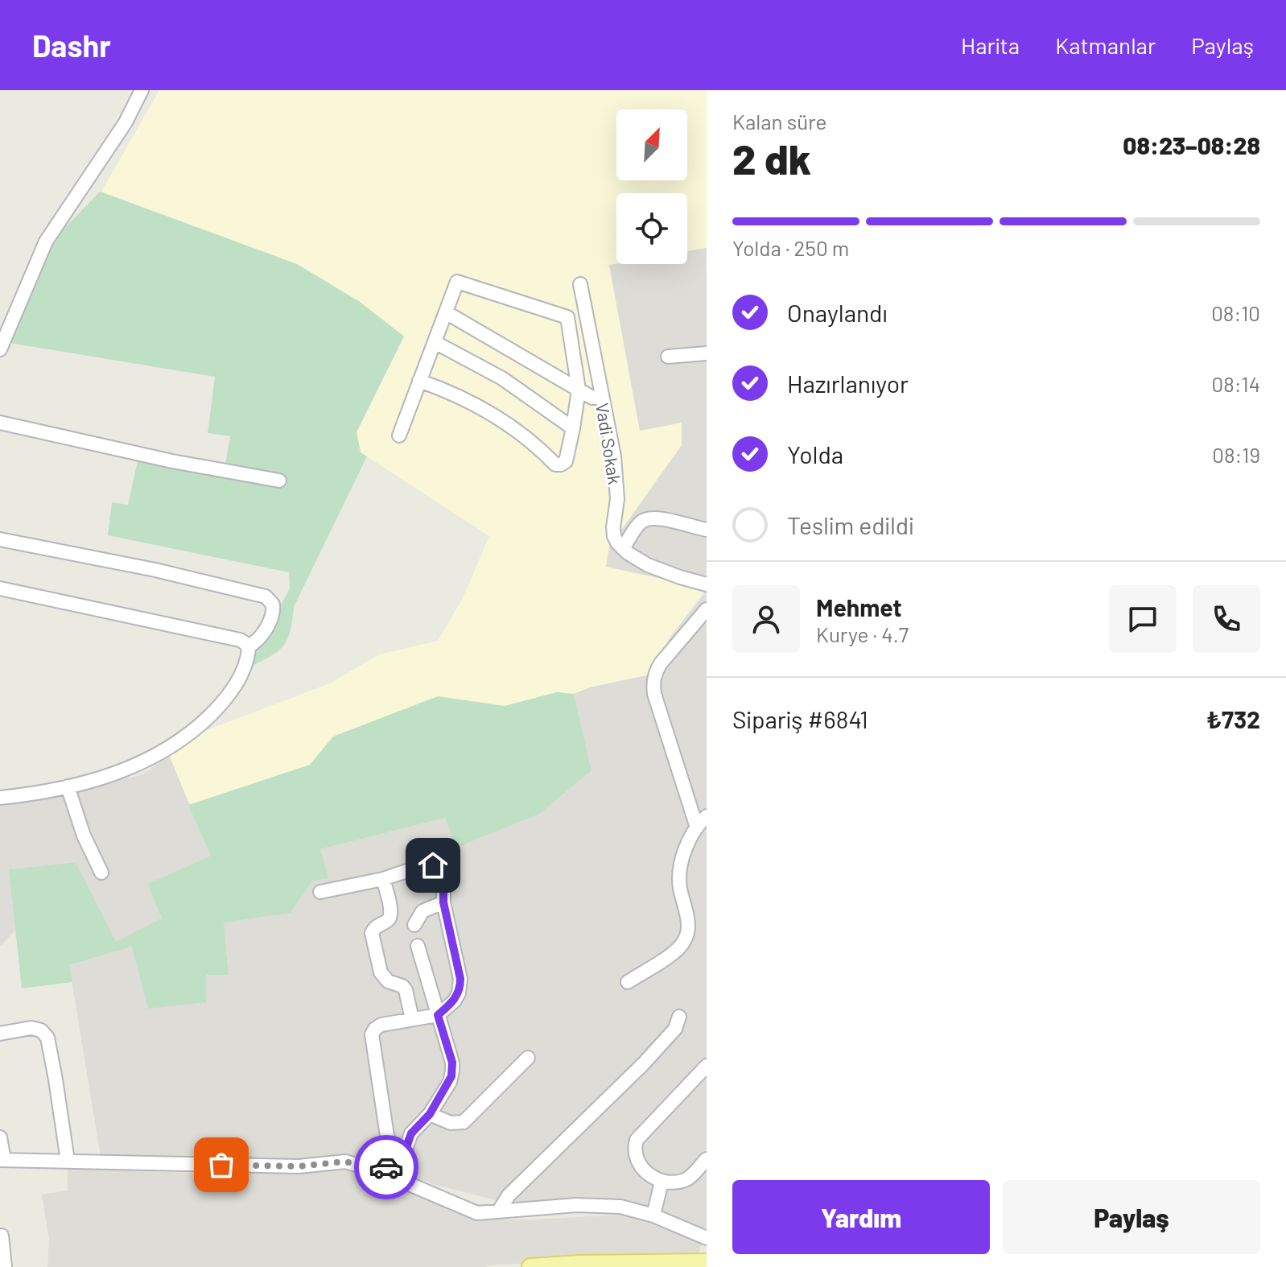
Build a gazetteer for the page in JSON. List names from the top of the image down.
{
  "streets": {
    "street": ["Vadi Sokak"]
  },
  "north": "top right",
  "page": {
    "header": "Dashr",
    "nav": ["Harita", "Katmanlar", "Paylaş"],
    "heading": ["2 dk", "Kalan süre", "08:23–08:28"],
    "panel": [
      "Mehmet",
      "Kurye · 4.7",
      "Sipariş #6841",
      "₺732"
    ],
    "bar": "Yolda · 250 m",
    "list": [
      ["Onaylandı", "08:10"],
      ["Hazırlanıyor", "08:14"],
      ["Yolda", "08:19"],
      "Teslim edildi"
    ],
    "buttons": ["Yardım", "Paylaş"]
  }
}
